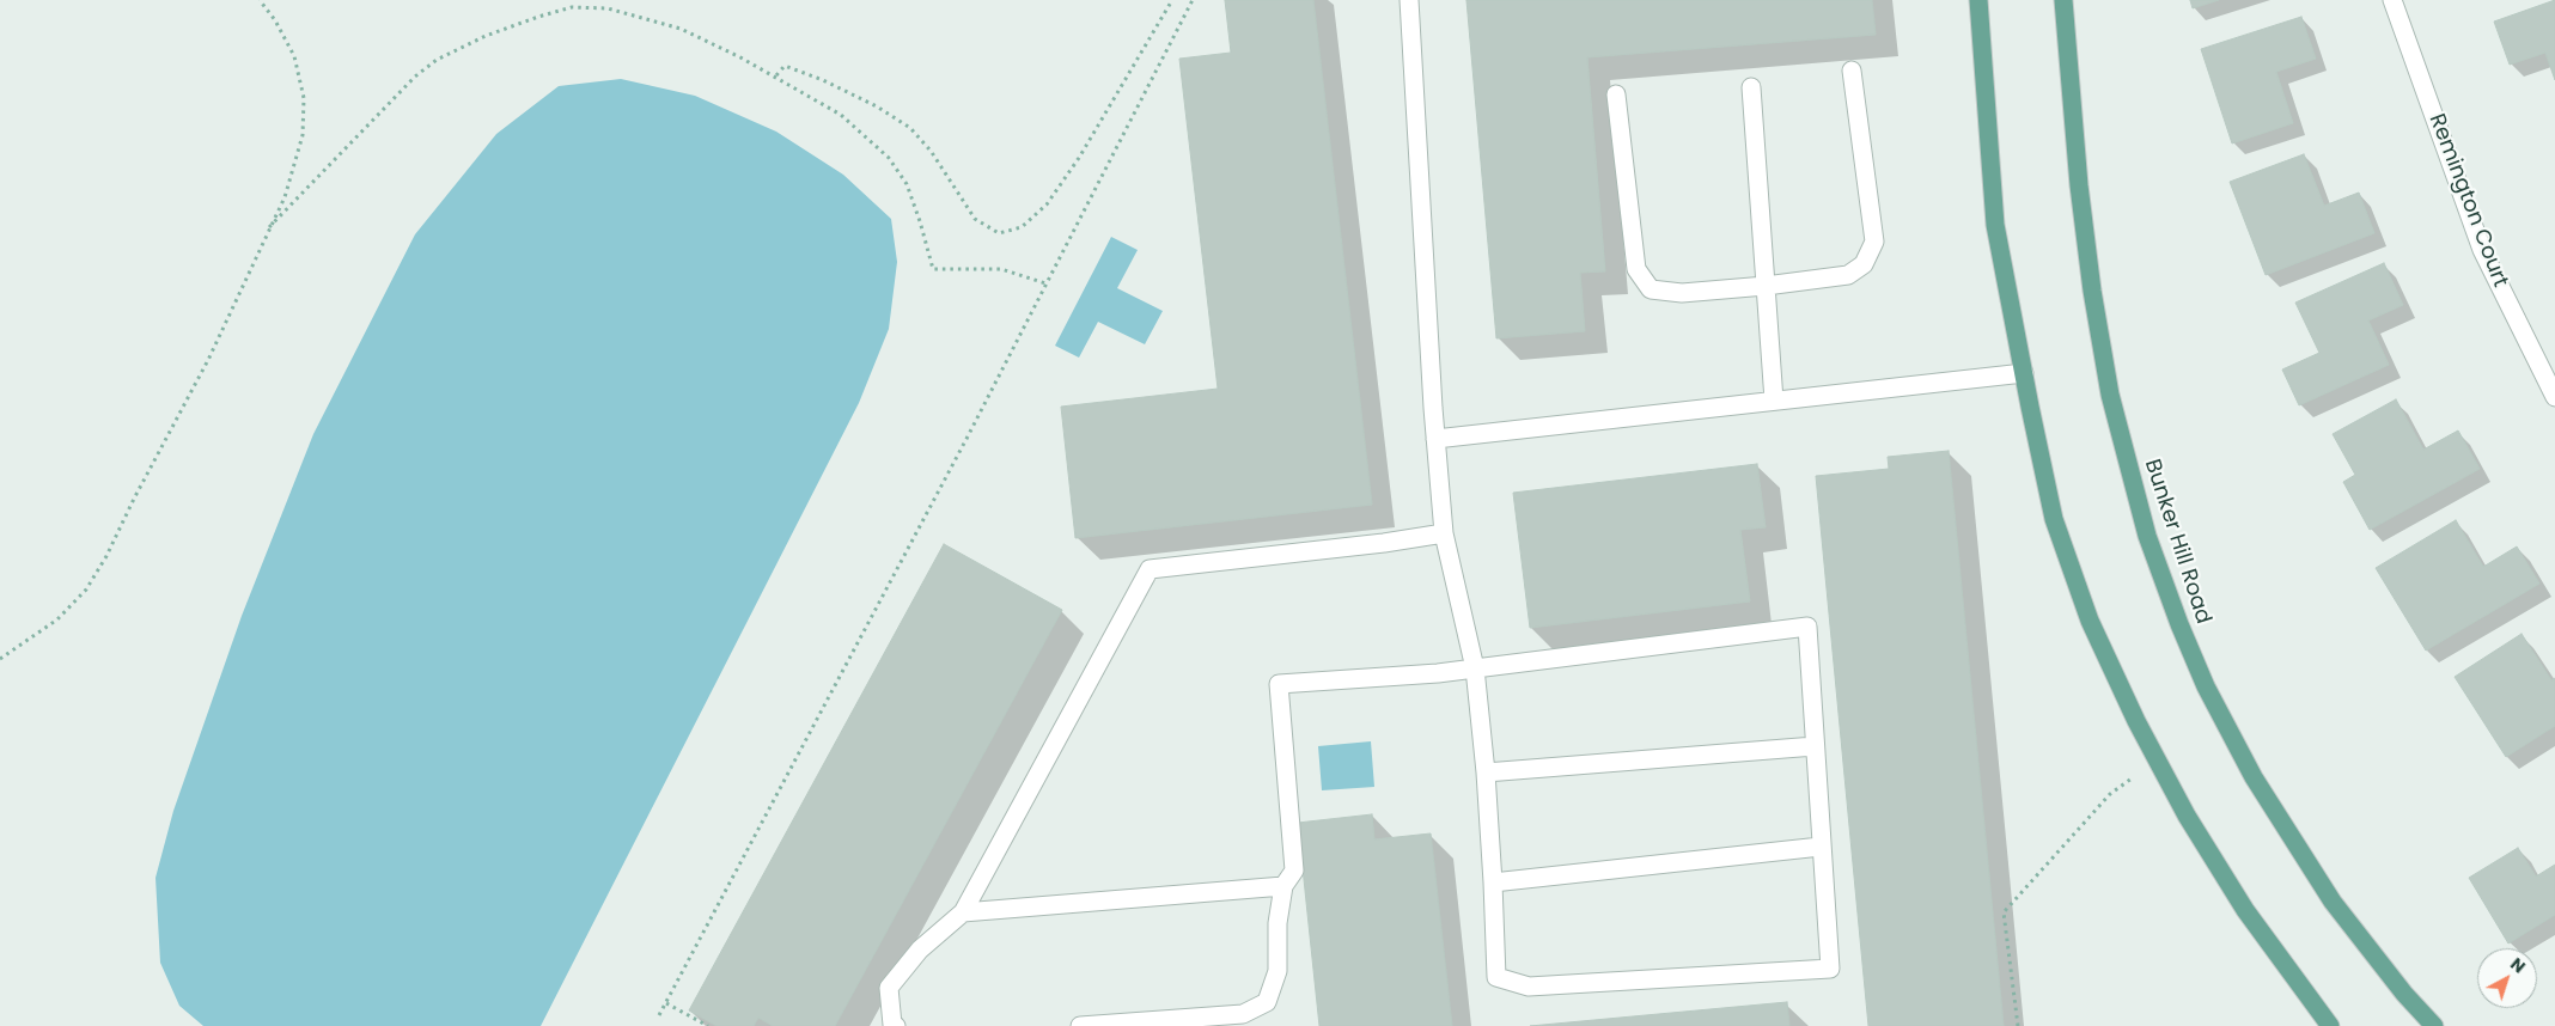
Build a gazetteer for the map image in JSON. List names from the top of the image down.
{
  "streets": {
    "main road": ["Bunker Hill Road"],
    "street": ["Remington Court"]
  },
  "north": "top right"
}
